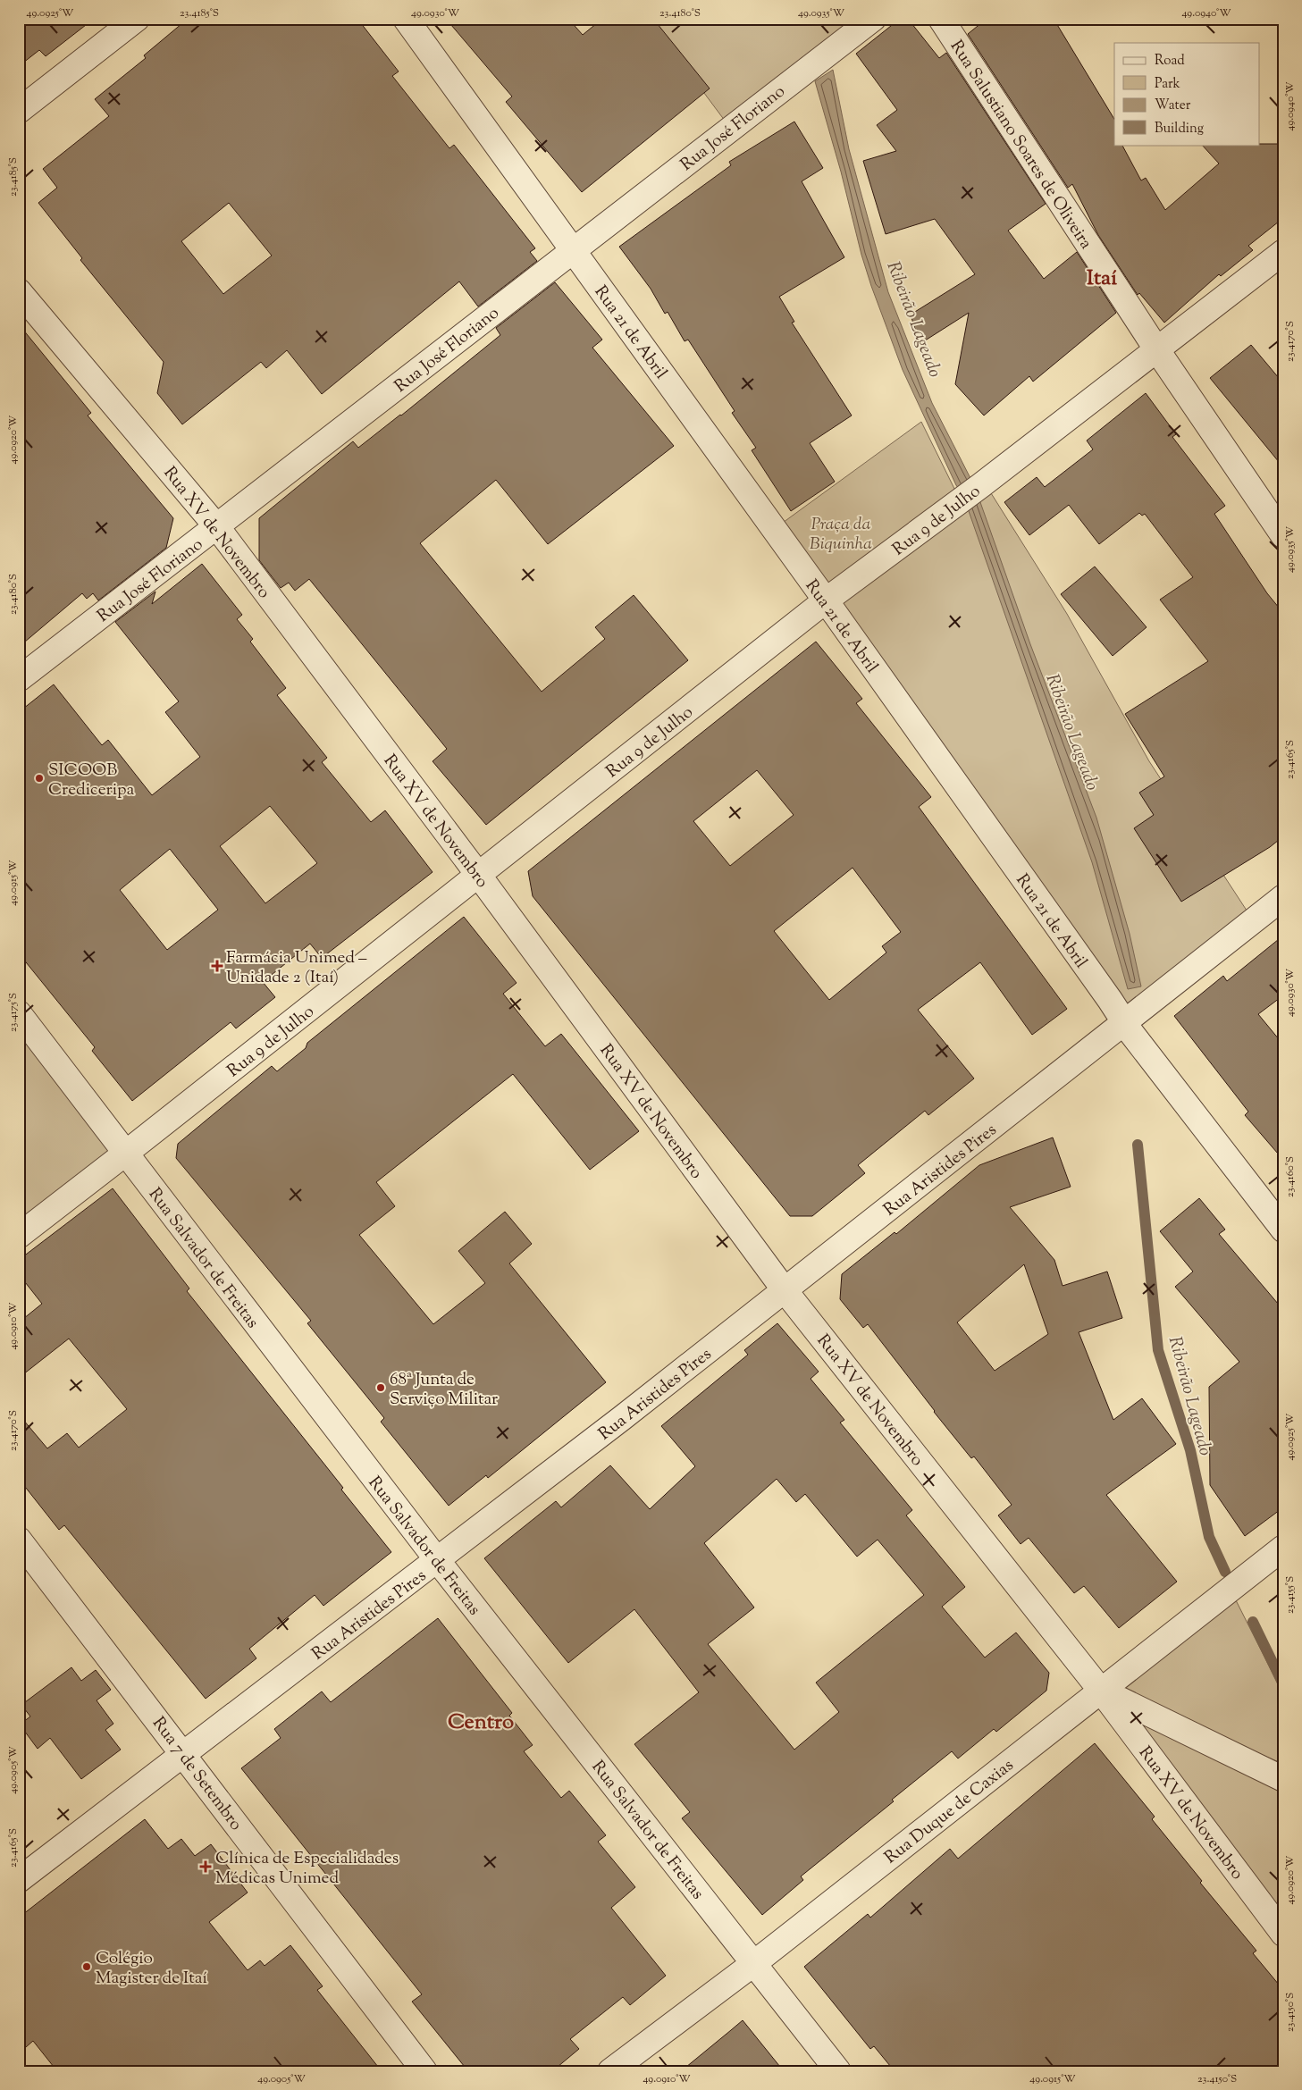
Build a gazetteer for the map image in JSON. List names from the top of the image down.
{
  "streets": {
    "street": [
      "Rua José Floriano",
      "Rua Salustiano Soares de Oliveira",
      "Rua 21 de Abril",
      "Rua 9 de Julho",
      "Rua XV de Novembro",
      "Rua Aristides Pires",
      "Rua Salvador de Freitas",
      "Rua 7 de Setembro",
      "Rua Duque de Caxias"
    ]
  },
  "crossings": [
    ["Rua José Floriano", "Rua 21 de Abril"],
    ["Rua José Floriano", "Rua XV de Novembro"],
    ["Rua Salustiano Soares de Oliveira", "Rua 9 de Julho"],
    ["Rua 21 de Abril", "Rua 9 de Julho"],
    ["Rua 21 de Abril", "Rua Aristides Pires"],
    ["Rua 9 de Julho", "Rua XV de Novembro"],
    ["Rua 9 de Julho", "Rua Salvador de Freitas"],
    ["Rua XV de Novembro", "Rua Aristides Pires"],
    ["Rua XV de Novembro", "Rua Duque de Caxias"],
    ["Rua Aristides Pires", "Rua Salvador de Freitas"],
    ["Rua Aristides Pires", "Rua 7 de Setembro"],
    ["Rua Salvador de Freitas", "Rua Duque de Caxias"]
  ],
  "districts": ["Itaí", "Centro"],
  "water": ["Ribeirão Lageado"],
  "parks": ["Praça da Biquinha"],
  "places": {
    "other": ["SICOOB Crediceripa", "68ª Junta de Serviço Militar", "Colégio Magister de Itaí"],
    "health": ["Farmácia Unimed – Unidade 2 (Itaí)", "Clínica de Especialidades Médicas Unimed"]
  },
  "legend": [
    "Road",
    "Park",
    "Water",
    "Building"
  ],
  "coordinates": [
    "49.0925°W",
    "23.4185°S",
    "49.0930°W",
    "23.4180°S",
    "49.0935°W",
    "49.0940°W",
    "23.4170°S",
    "49.0920°W",
    "23.4165°S",
    "49.0915°W",
    "23.4175°S",
    "23.4160°S",
    "49.0910°W",
    "23.4155°S",
    "49.0905°W",
    "23.4150°S"
  ]
}
